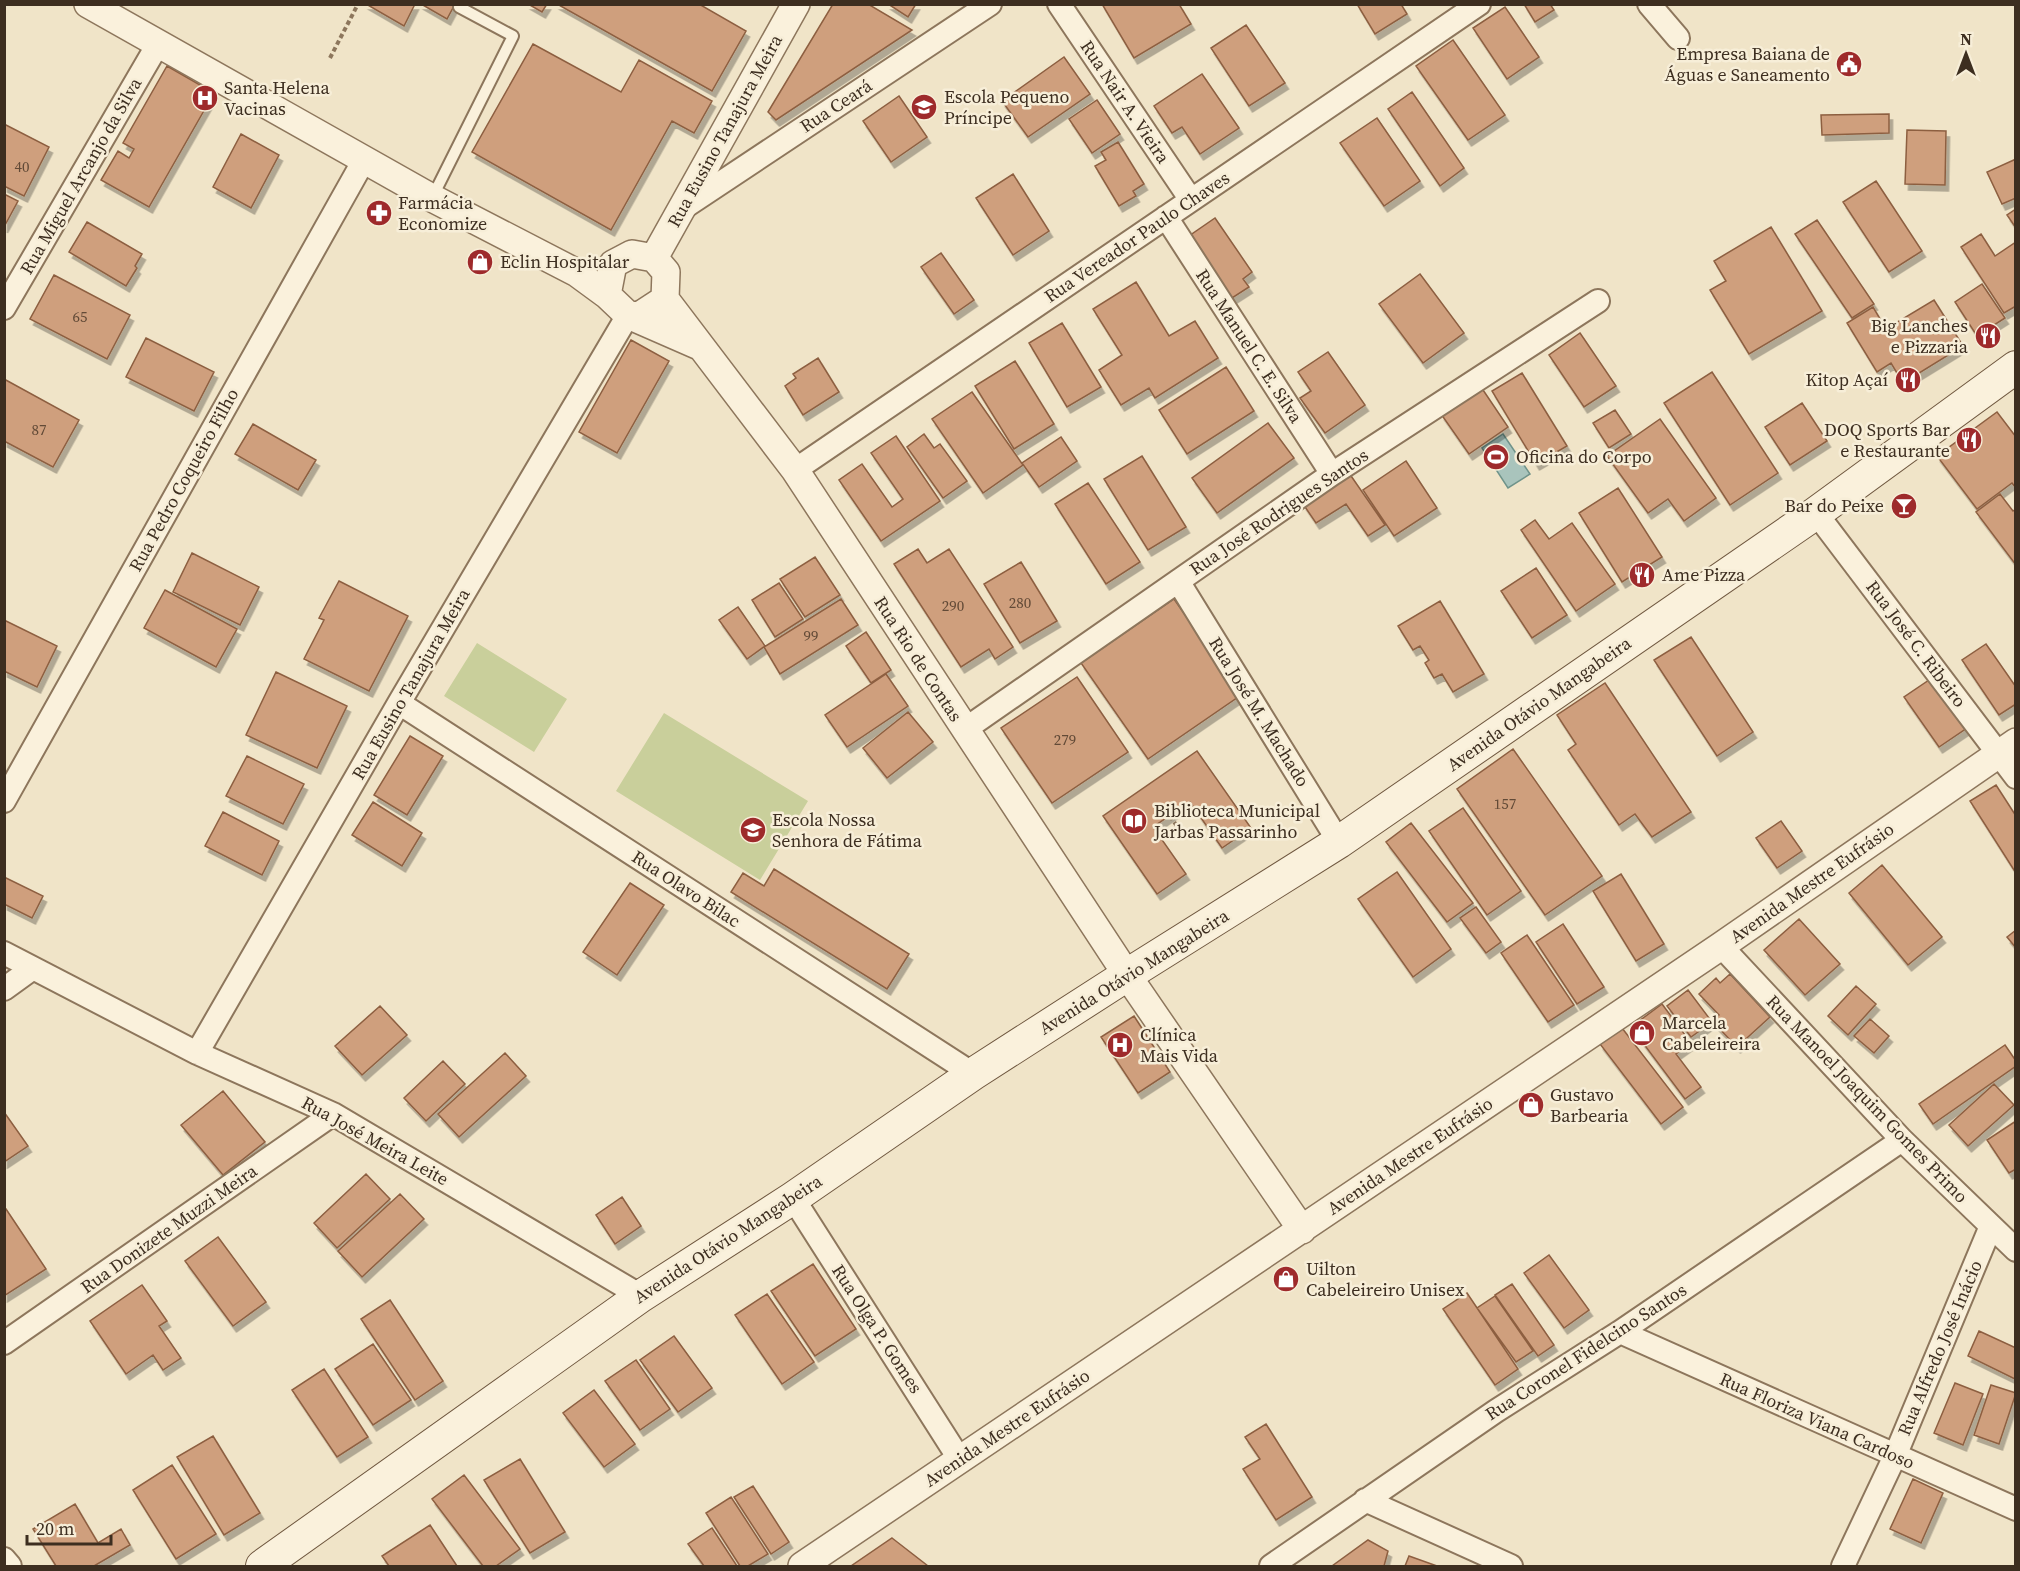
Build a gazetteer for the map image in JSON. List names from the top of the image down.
{
  "streets": {
    "main road": ["Avenida Otávio Mangabeira"],
    "street": [
      "Rua Nair A. Vieira",
      "Rua Ceará",
      "Rua Eusino Tanajura Meira",
      "Rua Miguel Arcanjo da Silva",
      "Rua Vereador Paulo Chaves",
      "Rua Manuel C. E. Silva",
      "Rua Pedro Coqueiro Filho",
      "Rua José Rodrigues Santos",
      "Rua José C. Ribeiro",
      "Rua Rio de Contas",
      "Rua José M. Machado",
      "Avenida Mestre Eufrásio",
      "Rua Olavo Bilac",
      "Rua Manoel Joaquim Gomes Primo",
      "Rua José Meira Leite",
      "Rua Donizete Muzzi Meira",
      "Rua Olga P. Gomes",
      "Rua Alfredo José Inácio",
      "Rua Coronel Fidelcino Santos",
      "Rua Floriza Viana Cardoso"
    ]
  },
  "crossings": [
    ["Rua Nair A. Vieira", "Rua Vereador Paulo Chaves"],
    ["Rua Ceará", "Rua Eusino Tanajura Meira"],
    ["Rua Eusino Tanajura Meira", "Rua Rio de Contas"],
    ["Rua Eusino Tanajura Meira", "Rua Olavo Bilac"],
    ["Rua Eusino Tanajura Meira", "Rua José Meira Leite"],
    ["Rua Vereador Paulo Chaves", "Rua Manuel C. E. Silva"],
    ["Rua Vereador Paulo Chaves", "Rua Rio de Contas"],
    ["Rua Manuel C. E. Silva", "Rua José Rodrigues Santos"],
    ["Rua José Rodrigues Santos", "Rua Rio de Contas"],
    ["Rua José Rodrigues Santos", "Rua José M. Machado"],
    ["Rua José C. Ribeiro", "Avenida Otávio Mangabeira"],
    ["Rua José C. Ribeiro", "Avenida Mestre Eufrásio"],
    ["Rua Rio de Contas", "Avenida Otávio Mangabeira"],
    ["Rua Rio de Contas", "Avenida Mestre Eufrásio"],
    ["Avenida Otávio Mangabeira", "Rua José M. Machado"],
    ["Avenida Otávio Mangabeira", "Rua Olavo Bilac"],
    ["Avenida Otávio Mangabeira", "Rua José Meira Leite"],
    ["Avenida Otávio Mangabeira", "Rua Olga P. Gomes"],
    ["Avenida Mestre Eufrásio", "Rua Manoel Joaquim Gomes Primo"],
    ["Avenida Mestre Eufrásio", "Rua Olga P. Gomes"],
    ["Rua Manoel Joaquim Gomes Primo", "Rua Alfredo José Inácio"],
    ["Rua Manoel Joaquim Gomes Primo", "Rua Coronel Fidelcino Santos"],
    ["Rua José Meira Leite", "Rua Donizete Muzzi Meira"],
    ["Rua Alfredo José Inácio", "Rua Floriza Viana Cardoso"],
    ["Rua Coronel Fidelcino Santos", "Rua Floriza Viana Cardoso"]
  ],
  "places": {
    "public building": ["Empresa Baiana de Águas e Saneamento"],
    "hospital": ["Santa Helena Vacinas", "Clínica Mais Vida"],
    "school or university": ["Escola Pequeno Príncipe", "Escola Nossa Senhora de Fátima"],
    "pharmacy": ["Farmácia Economize"],
    "shop": [
      "Eclin Hospitalar",
      "Marcela Cabeleireira",
      "Gustavo Barbearia",
      "Uilton Cabeleireiro Unisex"
    ],
    "restaurant": [
      "Big Lanches e Pizzaria",
      "Kitop Açaí",
      "DOQ Sports Bar e Restaurante",
      "Ame Pizza"
    ],
    "sports": ["Oficina do Corpo"],
    "bar": ["Bar do Peixe"],
    "library": ["Biblioteca Municipal Jarbas Passarinho"]
  },
  "house_numbers": [
    "40",
    "65",
    "87",
    "280",
    "290",
    "99",
    "279",
    "157"
  ],
  "scale_bar": "20 m",
  "north": "top"
}
